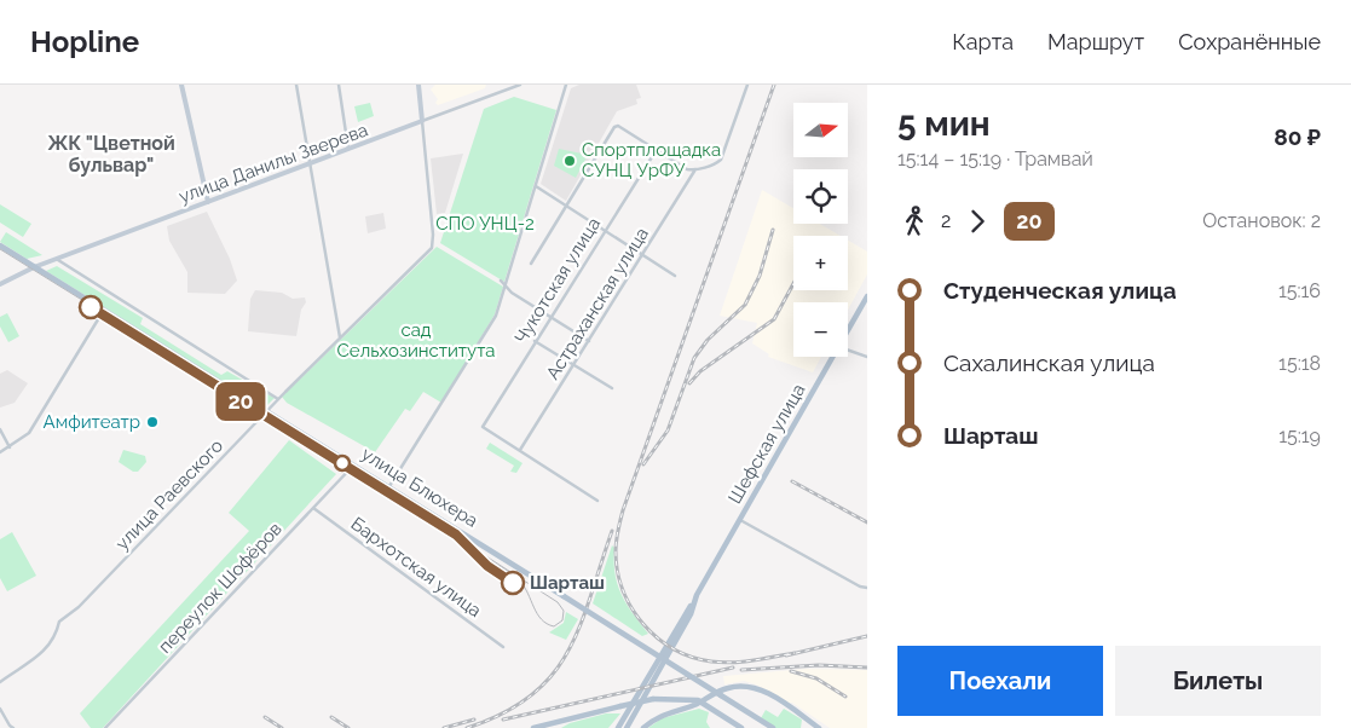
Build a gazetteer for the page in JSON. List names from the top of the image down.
{
  "streets": {
    "main road": ["улица Данилы Зверева", "Шефская улица", "улица Блюхера"],
    "street": [
      "Чукотская улица",
      "Астраханская улица",
      "улица Раевского",
      "Бархотская улица",
      "переулок Шофёров"
    ]
  },
  "crossings": [
    ["улица Данилы Зверева", "улица Блюхера"],
    ["улица Данилы Зверева", "улица Раевского"],
    ["Чукотская улица", "Астраханская улица"],
    ["улица Блюхера", "улица Раевского"],
    ["улица Блюхера", "переулок Шофёров"],
    ["Бархотская улица", "переулок Шофёров"]
  ],
  "districts": ["ЖК \"Цветной бульвар\""],
  "parks": ["СПО УНЦ-2", "сад Сельхозинститута"],
  "places": ["Спортплощадка СУНЦ УрФУ", "Амфитеатр", "Шарташ"],
  "lines": ["tram line 20"],
  "north": "right",
  "page": {
    "header": "Hopline",
    "nav": ["Карта", "Маршрут", "Сохранённые"],
    "on_map": "20",
    "heading": ["5 мин", "15:14 – 15:19 · Трамвай", "80 ₽"],
    "map_buttons": ["+", "−"],
    "legs": ["2", "20", "Остановок: 2"],
    "list": [
      {
        "name": "Студенческая улица",
        "value": "15:16"
      },
      {
        "name": "Сахалинская улица",
        "value": "15:18"
      },
      {
        "name": "Шарташ",
        "value": "15:19"
      }
    ],
    "buttons": ["Поехали", "Билеты"]
  }
}
